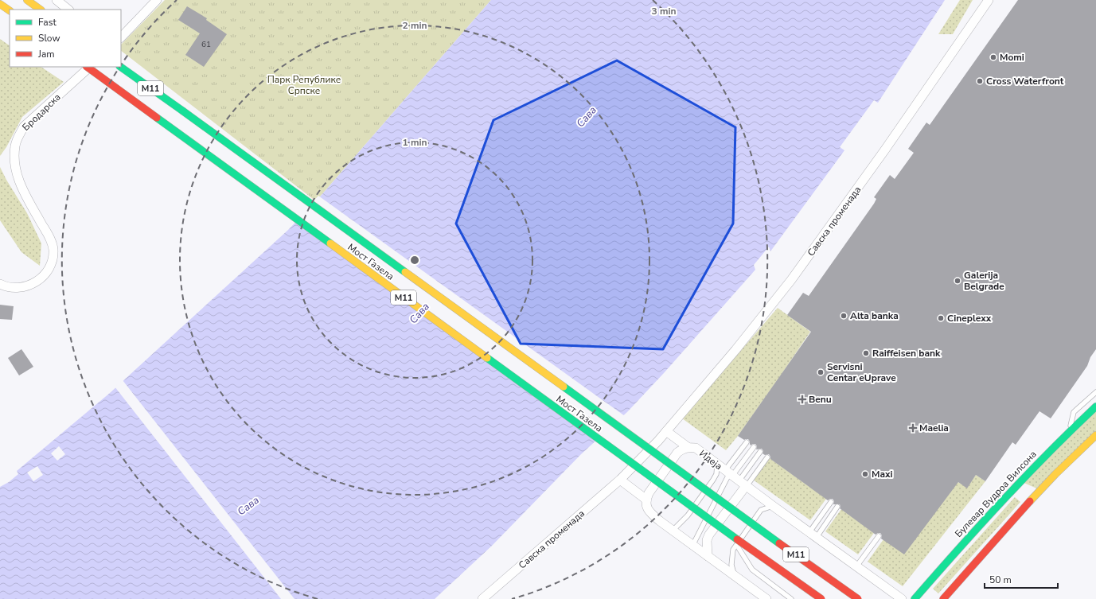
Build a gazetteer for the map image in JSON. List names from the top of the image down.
{
  "streets": {
    "main road": ["M11", "Мост Газела", "Булевар Вудроа Вилсона"],
    "street": ["Бродарска", "Савска променада", "Идеја"]
  },
  "water": ["Сава"],
  "parks": ["Парк Републике Српске"],
  "places": {
    "other": [
      "Momi",
      "Cross Waterfront",
      "Galerija Belgrade",
      "Alta banka",
      "Cineplexx",
      "Raiffeisen bank",
      "Servisni Centar eUprave",
      "Maxi"
    ],
    "health": ["Benu", "Maelia"]
  },
  "house_numbers": ["61"],
  "legend": ["Fast", "Slow", "Jam"],
  "scale_bar": "50 m",
  "rings": ["3 min", "2 min", "1 min"]
}
